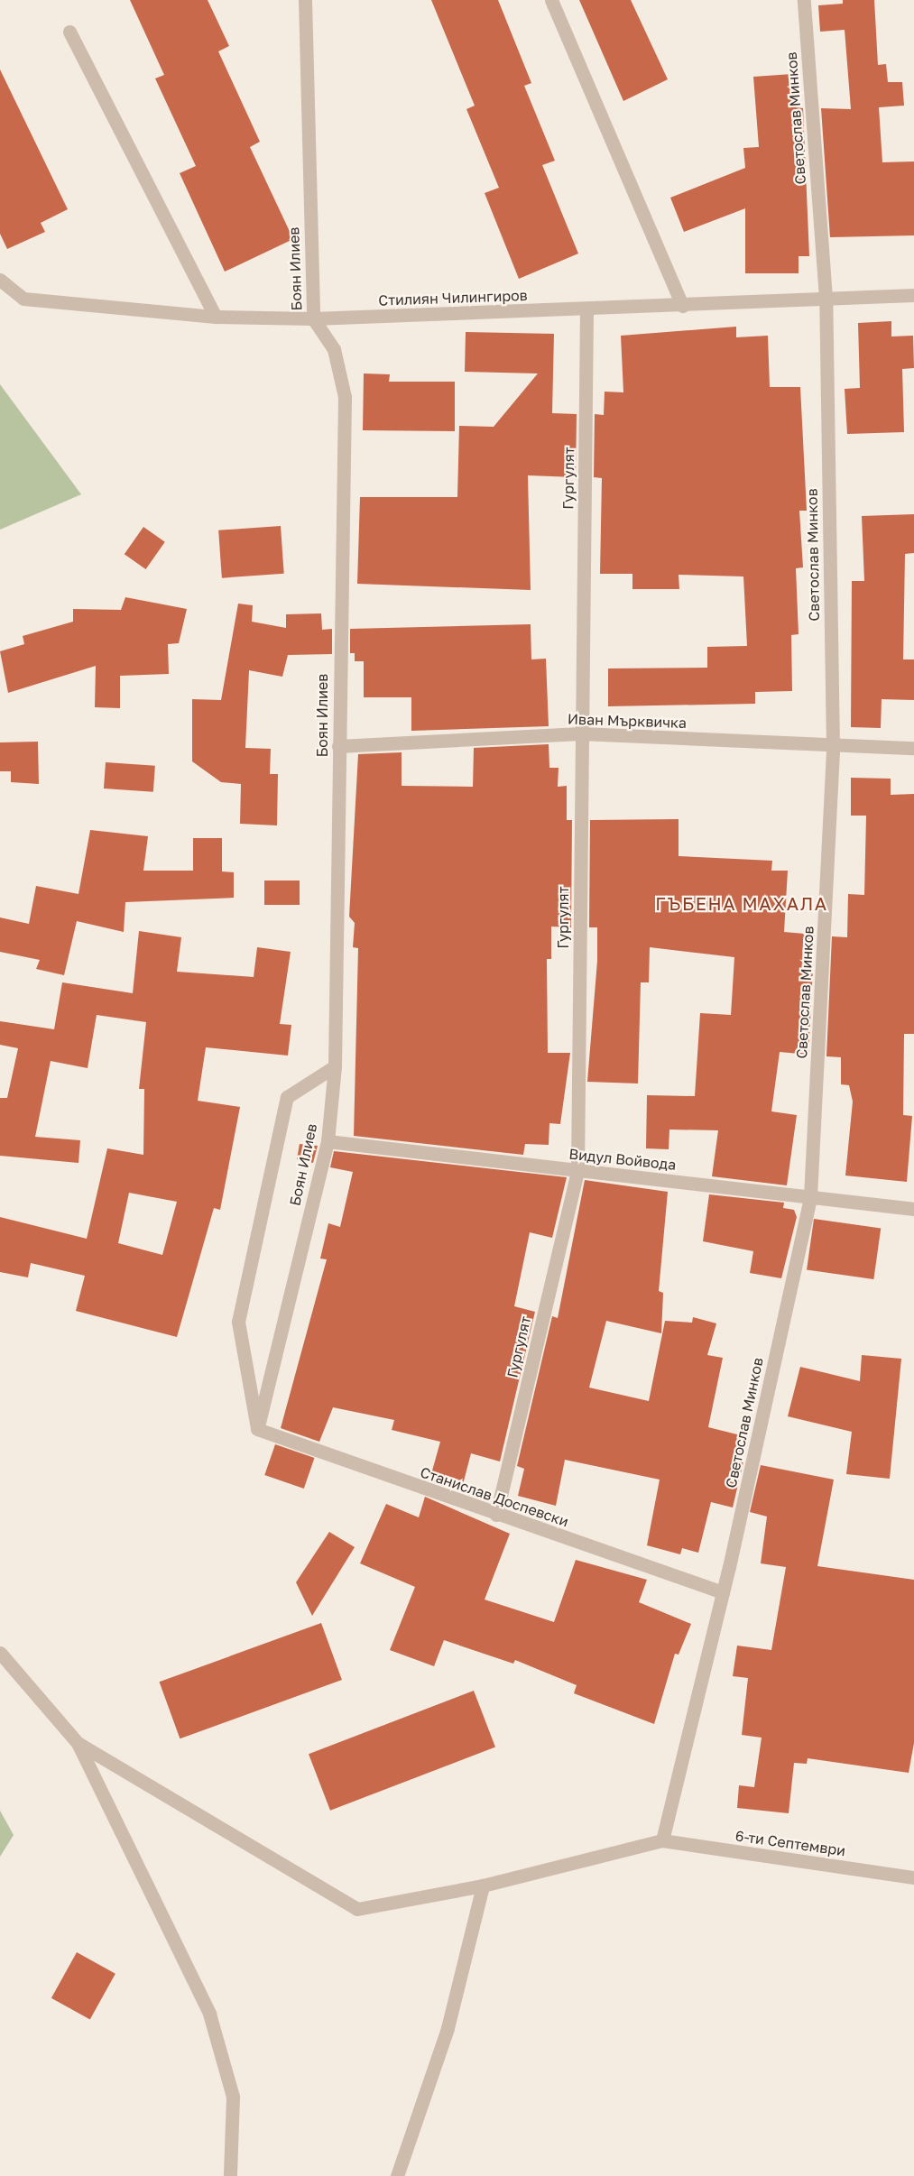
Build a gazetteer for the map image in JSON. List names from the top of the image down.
{
  "streets": {
    "street": [
      "Светослав Минков",
      "Боян Илиев",
      "Стилиян Чилингиров",
      "Гургулят",
      "Иван Мърквичка",
      "Видул Войвода",
      "Станислав Доспевски",
      "6-ти Септември"
    ]
  },
  "crossings": [
    ["Светослав Минков", "Стилиян Чилингиров"],
    ["Светослав Минков", "Иван Мърквичка"],
    ["Светослав Минков", "Видул Войвода"],
    ["Светослав Минков", "Станислав Доспевски"],
    ["Светослав Минков", "6-ти Септември"],
    ["Боян Илиев", "Стилиян Чилингиров"],
    ["Боян Илиев", "Иван Мърквичка"],
    ["Боян Илиев", "Видул Войвода"],
    ["Боян Илиев", "Станислав Доспевски"],
    ["Стилиян Чилингиров", "Гургулят"],
    ["Гургулят", "Иван Мърквичка"],
    ["Гургулят", "Видул Войвода"],
    ["Гургулят", "Станислав Доспевски"]
  ],
  "districts": ["ГЪБЕНА МАХАЛА"]
}
